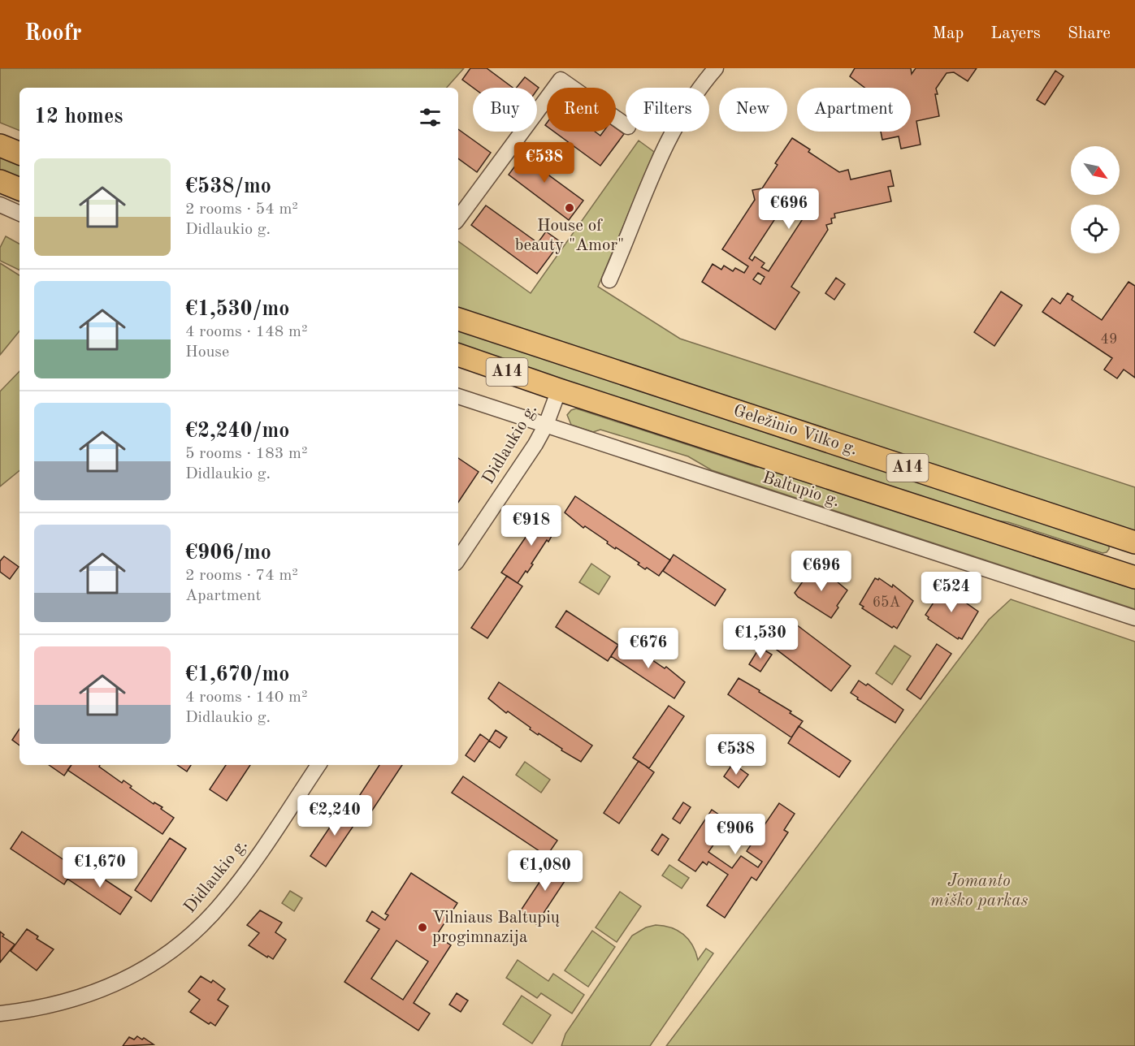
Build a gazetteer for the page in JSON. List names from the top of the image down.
{
  "streets": {
    "highway": ["A14", "Geležinio Vilko g."],
    "street": ["Didlaukio g.", "Baltupio g."]
  },
  "crossings": [
    ["Geležinio Vilko g.", "Didlaukio g."],
    ["Didlaukio g.", "Baltupio g."]
  ],
  "parks": ["Jomanto miško parkas"],
  "places": ["House of beauty \"Amor\"", "Vilniaus Baltupių progimnazija"],
  "house_numbers": ["49", "65A"],
  "north": "bottom right",
  "page": {
    "header": "Roofr",
    "nav": ["Map", "Layers", "Share"],
    "chip": [
      "Buy",
      "Rent",
      "Filters",
      "New",
      "Apartment"
    ],
    "heading": "12 homes",
    "price": [
      "€538",
      "€696",
      "€918",
      "€696",
      "€524",
      "€1,530",
      "€676",
      "€538",
      "€2,240",
      "€906",
      "€1,670",
      "€1,080"
    ],
    "list": [
      {
        "name": "€538/mo",
        "note": "2 rooms · 54 m² · Didlaukio g."
      },
      {
        "name": "€1,530/mo",
        "note": "4 rooms · 148 m² · House"
      },
      {
        "name": "€2,240/mo",
        "note": "5 rooms · 183 m² · Didlaukio g."
      },
      {
        "name": "€906/mo",
        "note": "2 rooms · 74 m² · Apartment"
      },
      {
        "name": "€1,670/mo",
        "note": "4 rooms · 140 m² · Didlaukio g."
      }
    ]
  }
}
